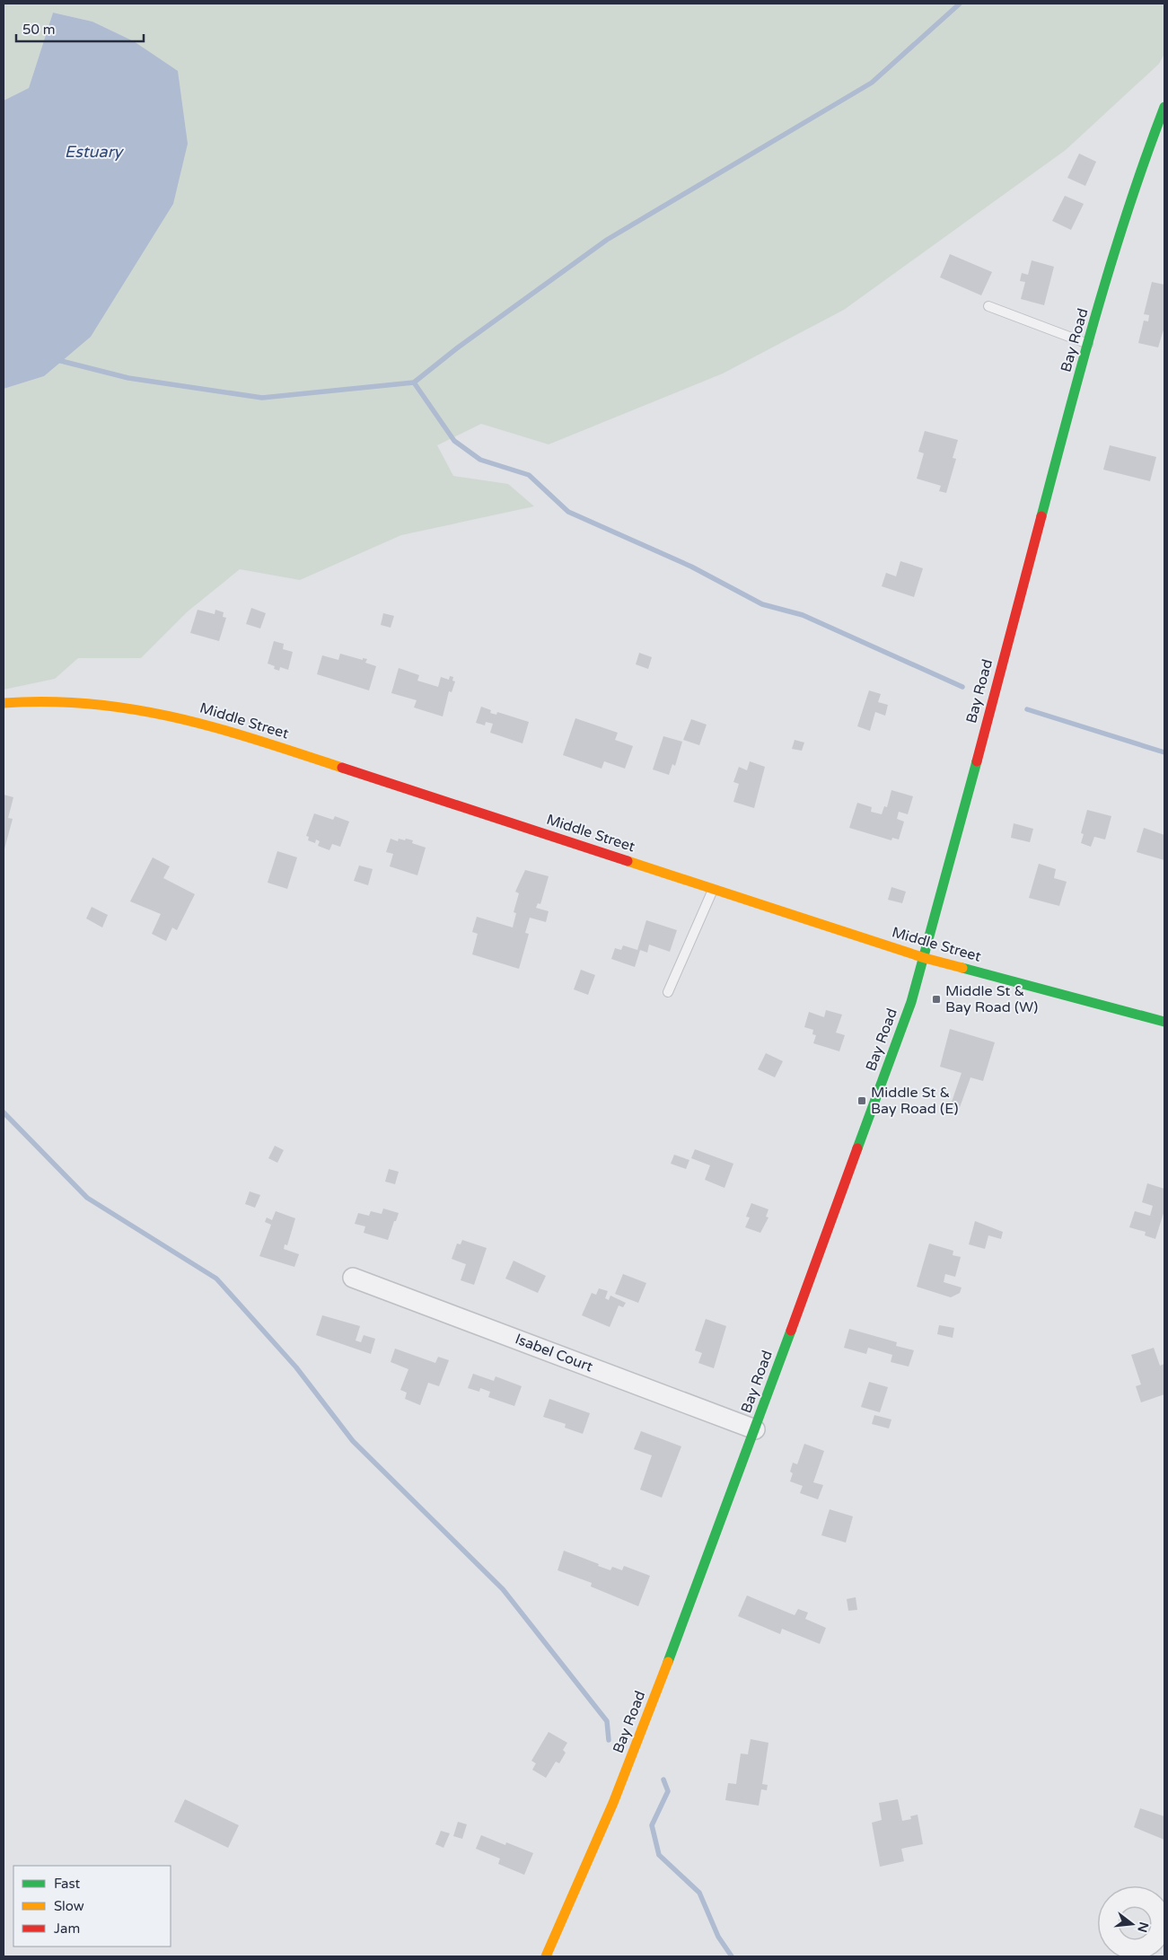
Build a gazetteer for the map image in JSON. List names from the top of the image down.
{
  "streets": {
    "main road": ["Bay Road", "Middle Street"],
    "street": ["Isabel Court"]
  },
  "crossings": [
    ["Bay Road", "Middle Street"],
    ["Bay Road", "Isabel Court"]
  ],
  "water": ["Estuary"],
  "places": {
    "transit": ["Middle St & Bay Road (W)", "Middle St & Bay Road (E)"]
  },
  "legend": ["Fast", "Slow", "Jam"],
  "scale_bar": "50 m",
  "north": "right"
}
